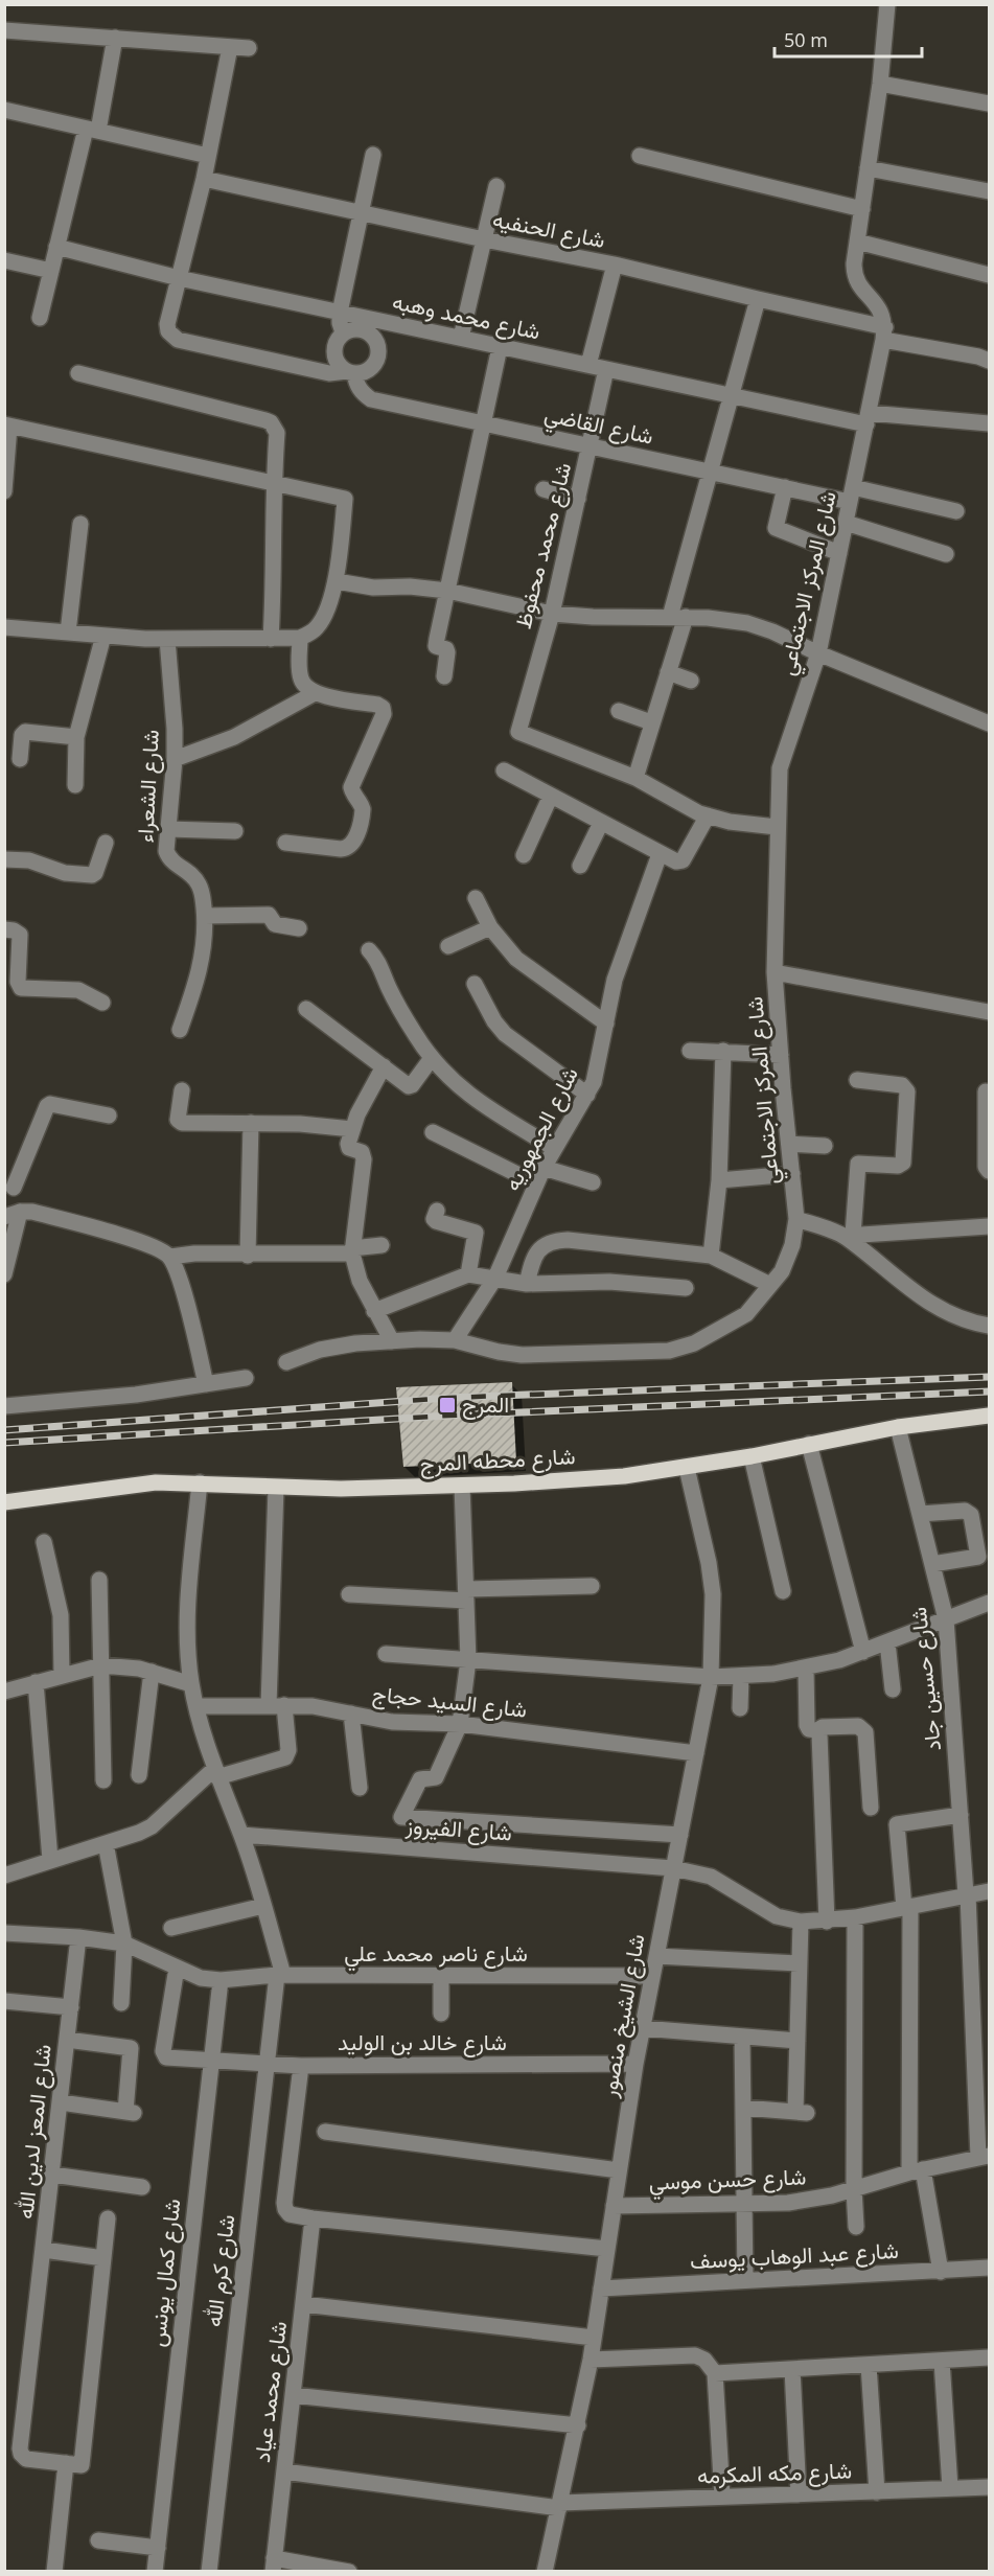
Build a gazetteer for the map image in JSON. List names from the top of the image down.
{
  "streets": {
    "main road": ["شارع محطه المرج"],
    "street": [
      "شارع الحنفيه",
      "شارع محمد وهبه",
      "شارع القاضي",
      "شارع محمد محفوظ",
      "شارع المركز الاجتماعي",
      "شارع الشعراء",
      "شارع الجمهوريه",
      "شارع حسين جاد",
      "شارع السيد حجاج",
      "شارع الفيروز",
      "شارع ناصر محمد علي",
      "شارع الشيخ منصور",
      "شارع خالد بن الوليد",
      "شارع المعز لدين الله",
      "شارع حسن موسي",
      "شارع عبد الوهاب يوسف",
      "شارع كرم الله",
      "شارع كمال يونس",
      "شارع محمد عياد",
      "شارع مكه المكرمه"
    ]
  },
  "crossings": [
    ["شارع الحنفيه", "شارع المركز الاجتماعي"],
    ["شارع محمد وهبه", "شارع محمد محفوظ"],
    ["شارع محمد وهبه", "شارع المركز الاجتماعي"],
    ["شارع القاضي", "شارع محمد محفوظ"],
    ["شارع القاضي", "شارع المركز الاجتماعي"],
    ["شارع المركز الاجتماعي", "شارع الجمهوريه"],
    ["شارع محطه المرج", "شارع حسين جاد"],
    ["شارع محطه المرج", "شارع الشيخ منصور"],
    ["شارع حسين جاد", "شارع الفيروز"],
    ["شارع حسين جاد", "شارع حسن موسي"],
    ["شارع السيد حجاج", "شارع الشيخ منصور"],
    ["شارع الفيروز", "شارع الشيخ منصور"],
    ["شارع ناصر محمد علي", "شارع الشيخ منصور"],
    ["شارع ناصر محمد علي", "شارع خالد بن الوليد"],
    ["شارع ناصر محمد علي", "شارع المعز لدين الله"],
    ["شارع ناصر محمد علي", "شارع كرم الله"],
    ["شارع ناصر محمد علي", "شارع كمال يونس"],
    ["شارع الشيخ منصور", "شارع خالد بن الوليد"],
    ["شارع الشيخ منصور", "شارع حسن موسي"],
    ["شارع الشيخ منصور", "شارع عبد الوهاب يوسف"],
    ["شارع الشيخ منصور", "شارع مكه المكرمه"],
    ["شارع خالد بن الوليد", "شارع كرم الله"],
    ["شارع خالد بن الوليد", "شارع كمال يونس"],
    ["شارع محمد عياد", "شارع مكه المكرمه"]
  ],
  "places": {
    "transit": ["المرج"]
  },
  "scale_bar": "50 m"
}
